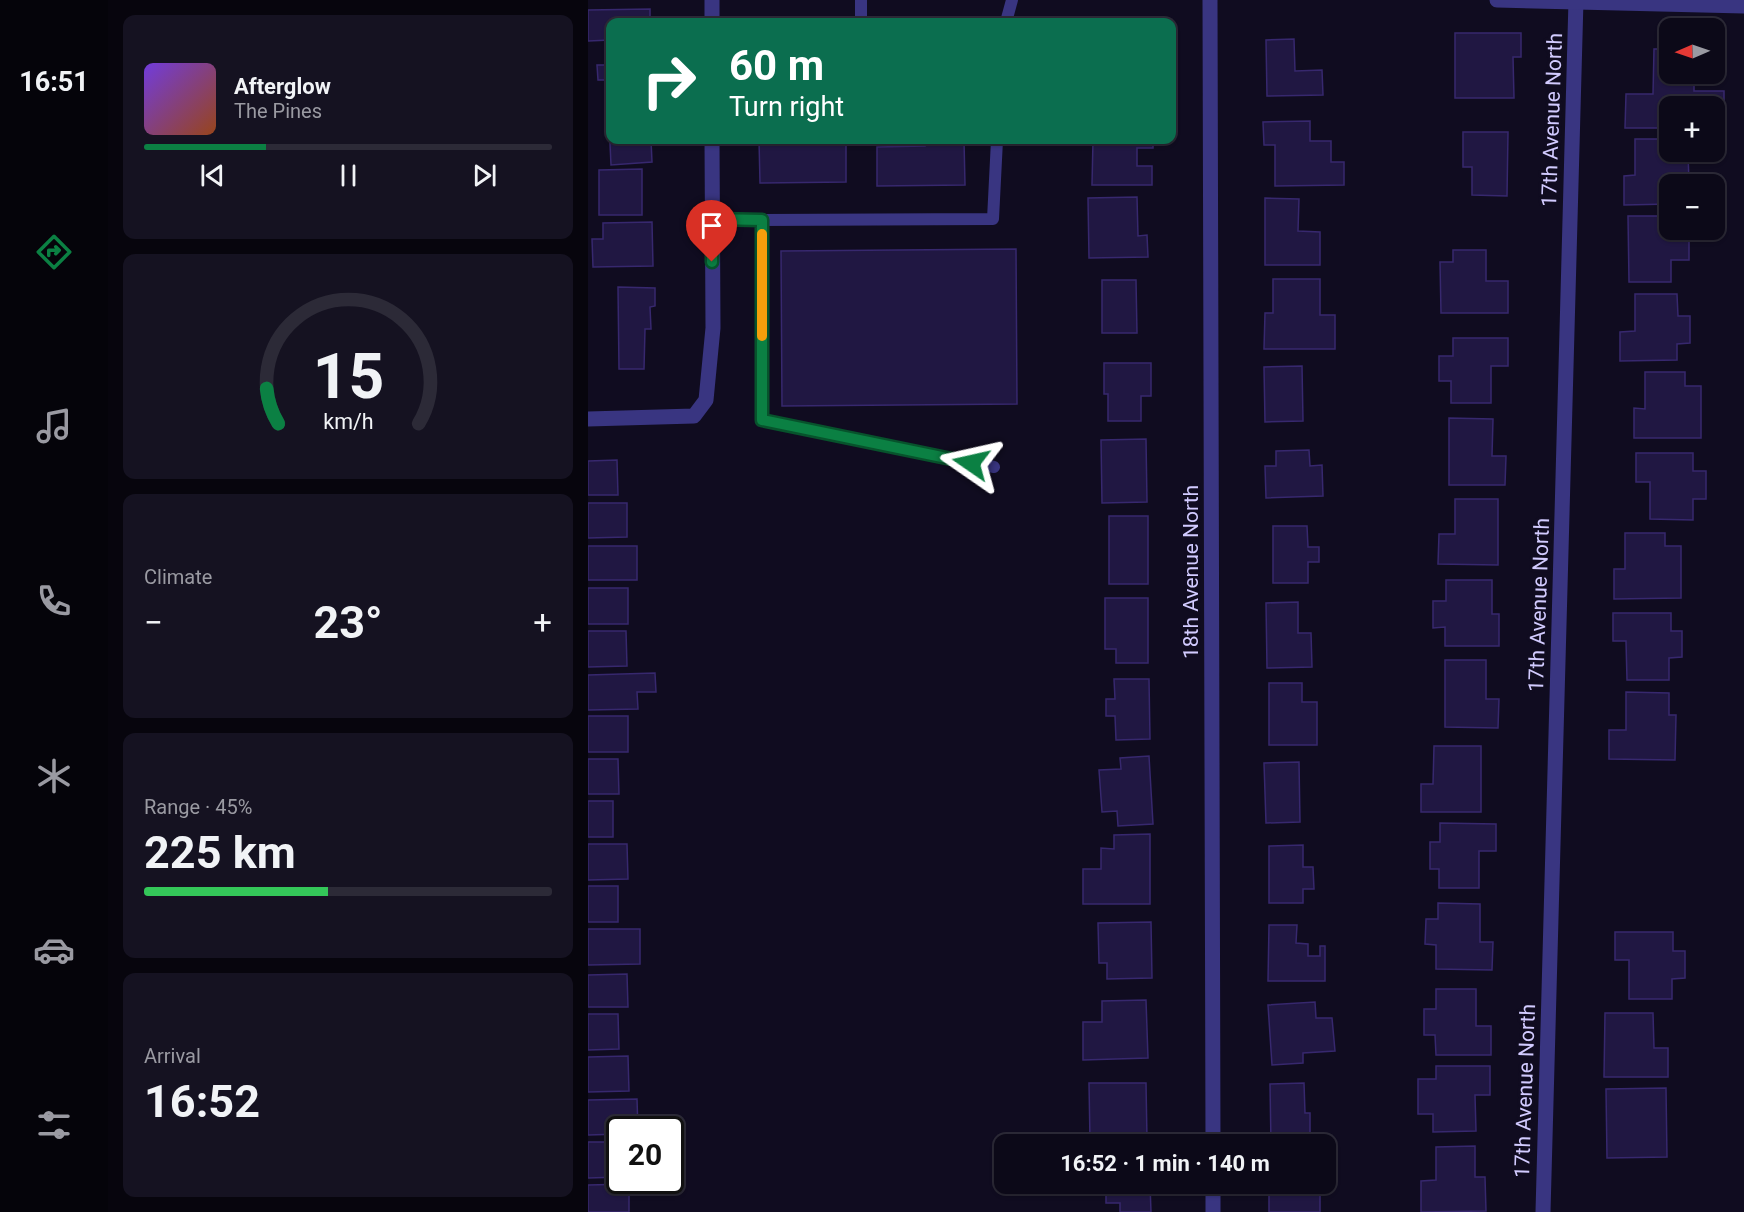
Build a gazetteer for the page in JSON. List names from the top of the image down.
{
  "streets": {
    "street": ["17th Avenue North", "18th Avenue North"]
  },
  "north": "left",
  "page": {
    "tabs": "16:51",
    "map_buttons": ["+", "−"],
    "turn": ["60 m", "Turn right"],
    "song": ["Afterglow", "The Pines"],
    "tile": [
      "Climate",
      ["Range · 45%", "225 km"],
      ["Arrival", "16:52"]
    ],
    "heat": ["−", "23°", "+"],
    "limit": "20",
    "trip": "16:52 · 1 min · 140 m",
    "gauge": ["15", "km/h"]
  }
}
